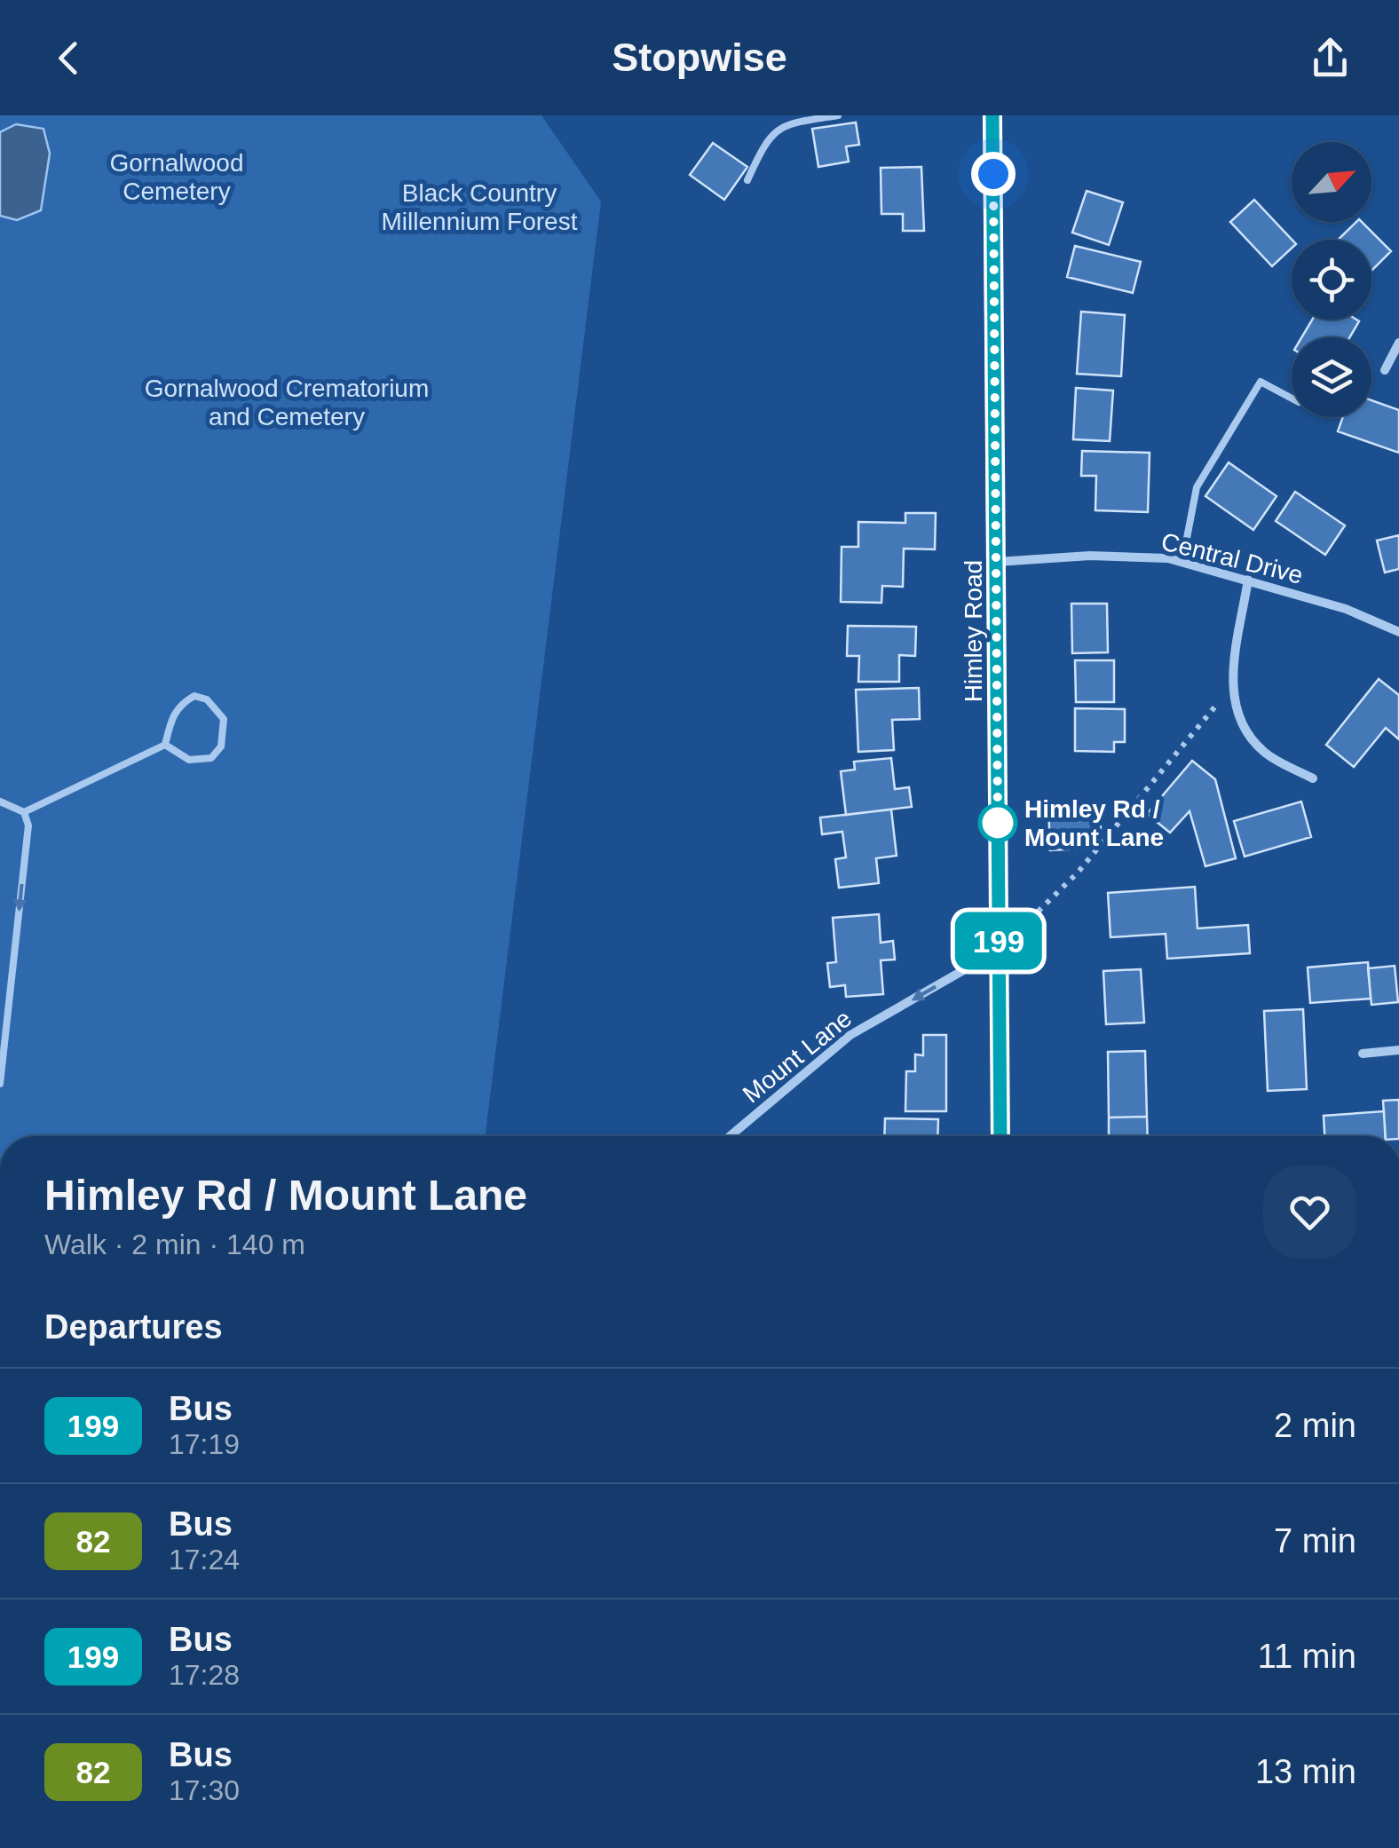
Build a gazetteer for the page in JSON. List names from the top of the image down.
{
  "streets": {
    "main road": ["Himley Road"],
    "street": ["Central Drive", "Mount Lane"]
  },
  "crossings": [
    ["Central Drive", "Himley Road"],
    ["Himley Road", "Mount Lane"]
  ],
  "one_way": ["Mount Lane"],
  "parks": ["Gornalwood Cemetery", "Black Country Millennium Forest", "Gornalwood Crematorium and Cemetery"],
  "places": ["Himley Rd / Mount Lane"],
  "lines": ["bus line 199"],
  "north": "top right",
  "page": {
    "header": "Stopwise",
    "on_map": "199",
    "heading": [
      ["Himley Rd / Mount Lane", "Walk · 2 min · 140 m"],
      "Departures"
    ],
    "list": [
      {
        "mark": "199",
        "name": "Bus",
        "note": "17:19",
        "value": "2 min"
      },
      {
        "mark": "82",
        "name": "Bus",
        "note": "17:24",
        "value": "7 min"
      },
      {
        "mark": "199",
        "name": "Bus",
        "note": "17:28",
        "value": "11 min"
      },
      {
        "mark": "82",
        "name": "Bus",
        "note": "17:30",
        "value": "13 min"
      }
    ]
  }
}
